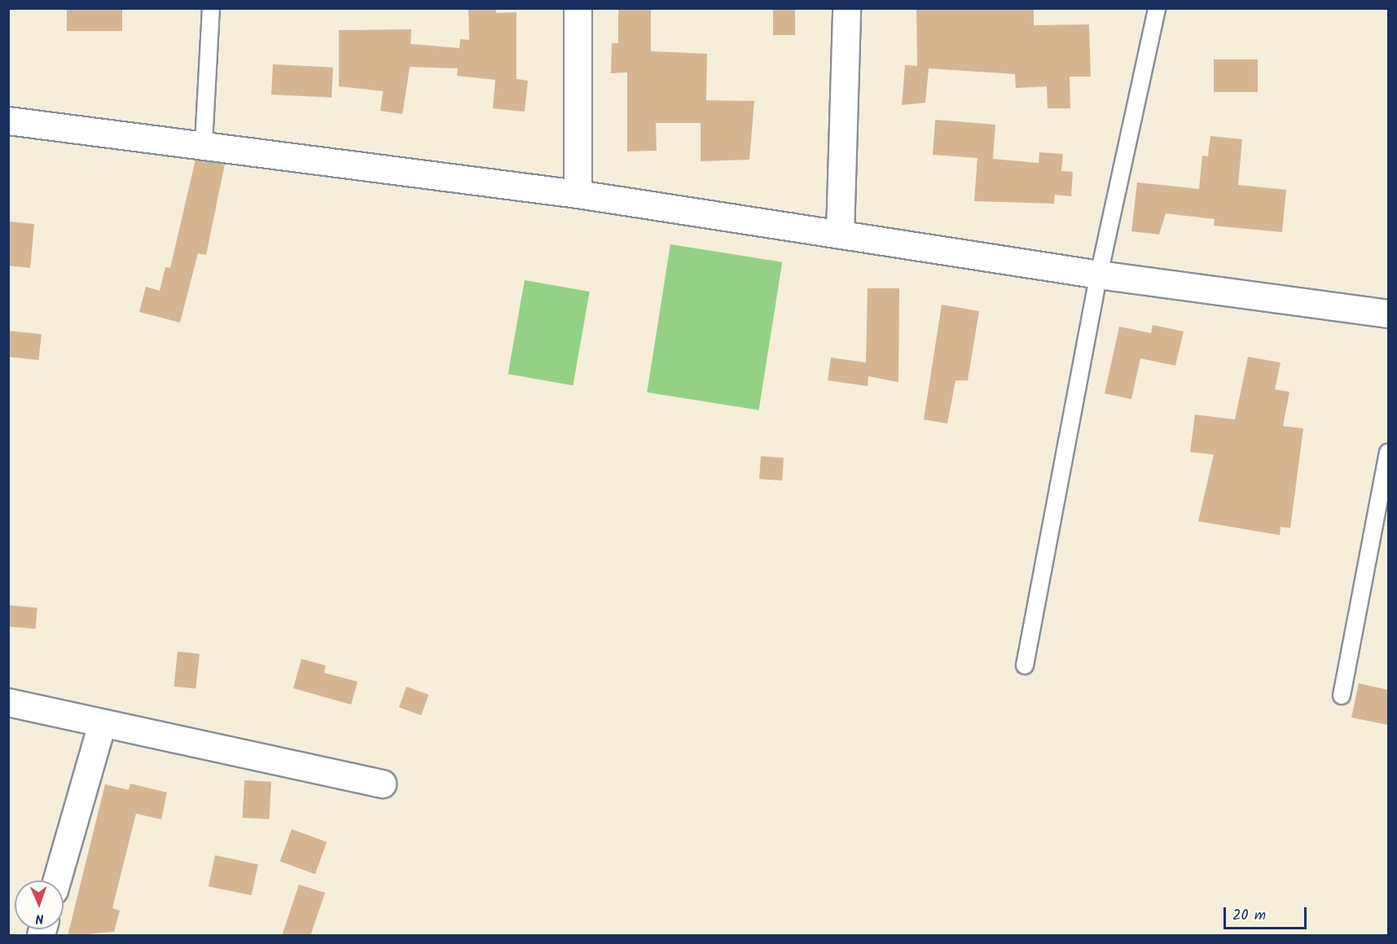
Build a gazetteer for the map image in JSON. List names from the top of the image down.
{
  "scale_bar": "20 m",
  "north": "bottom"
}
